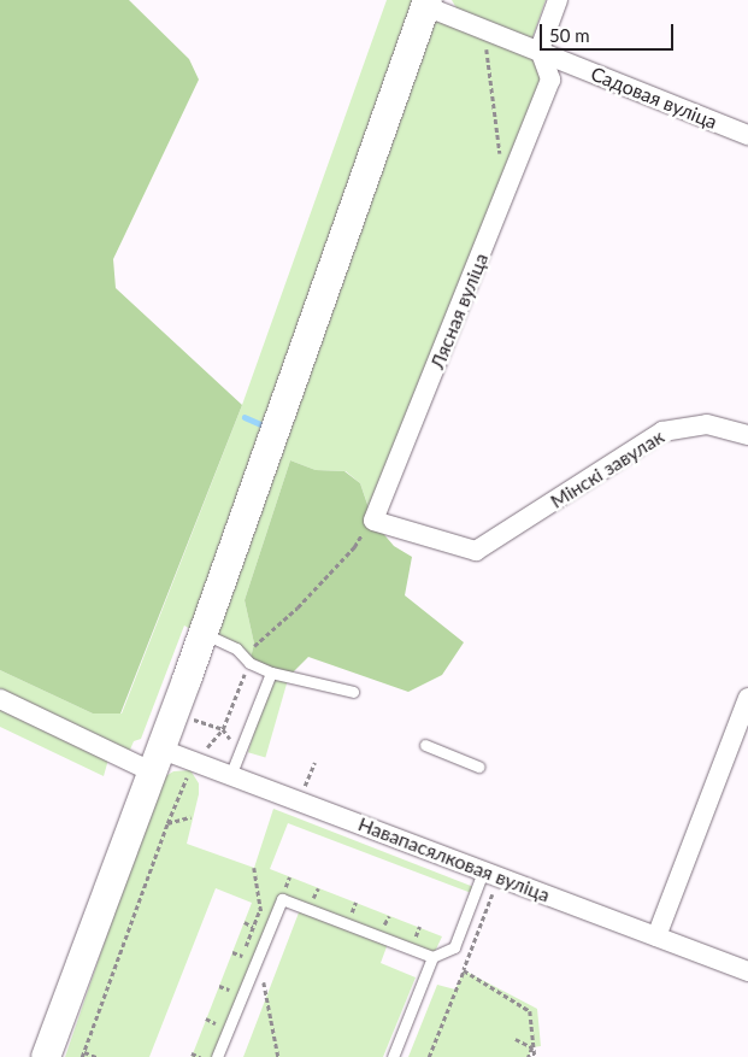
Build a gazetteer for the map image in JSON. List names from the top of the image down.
{
  "streets": {
    "street": [
      "Садовая вуліца",
      "Лясная вуліца",
      "Мінскі завулак",
      "Навапасялковая вуліца"
    ]
  },
  "crossings": [
    ["Садовая вуліца", "Лясная вуліца"],
    ["Лясная вуліца", "Мінскі завулак"]
  ],
  "scale_bar": "50 m"
}
